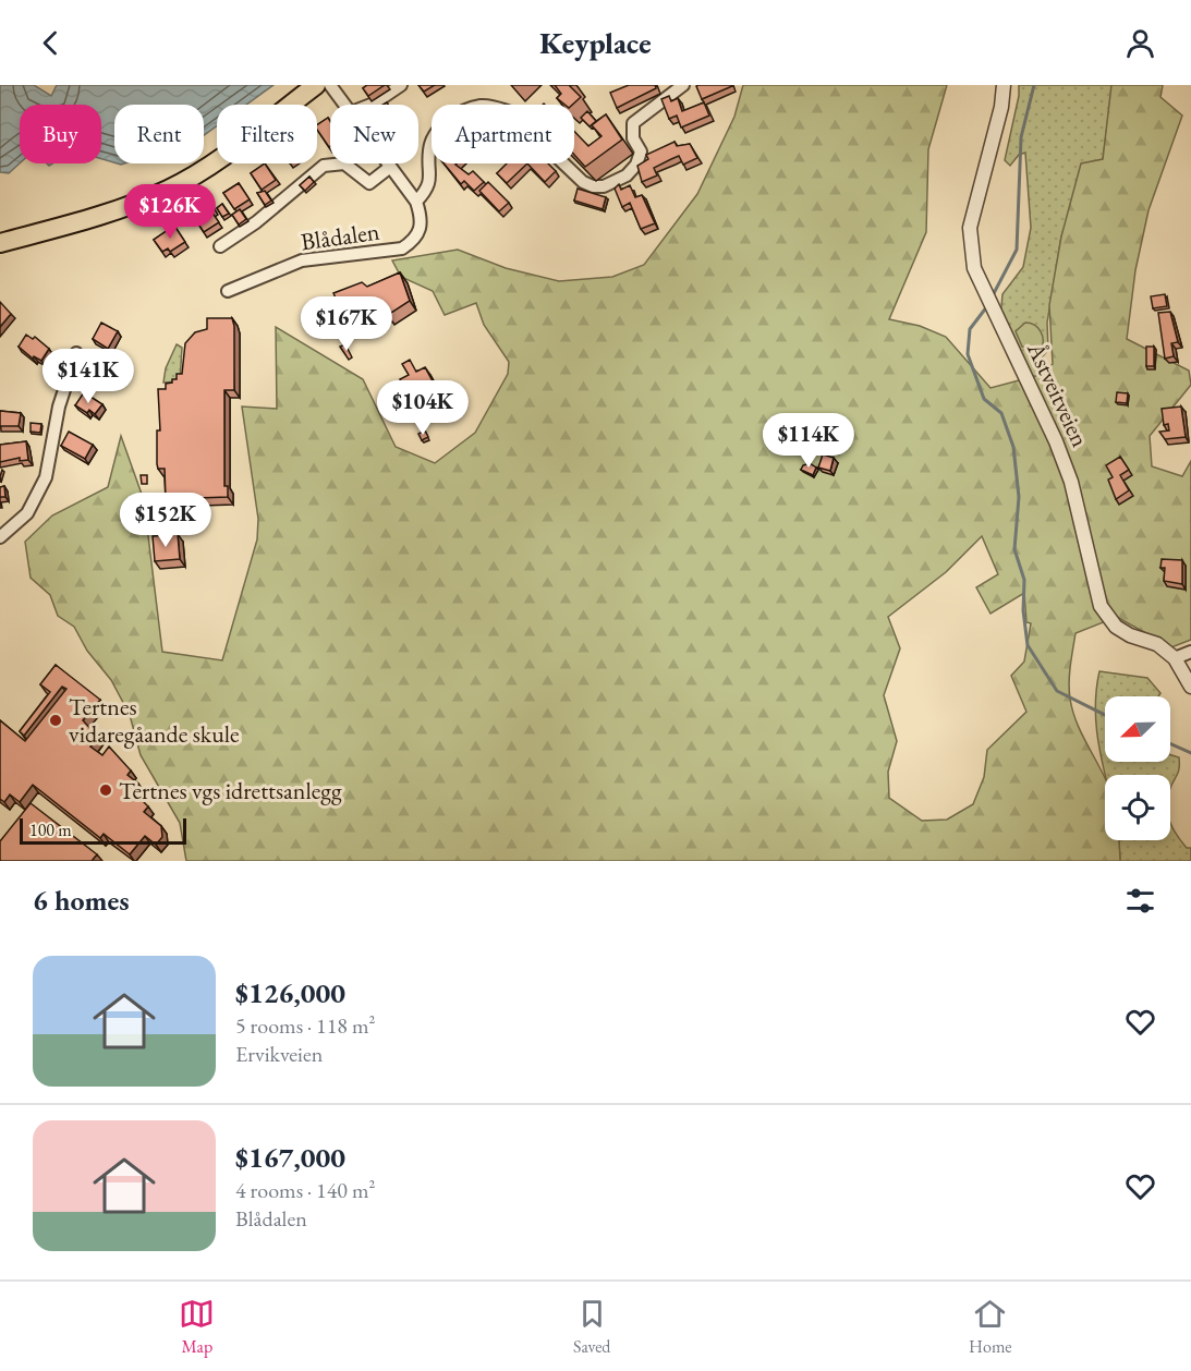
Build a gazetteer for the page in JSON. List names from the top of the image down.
{
  "streets": {
    "street": ["Blådalen", "Åstveitveien"]
  },
  "places": ["Tertnes vidaregåande skule", "Tertnes vgs idrettsanlegg"],
  "scale_bar": "100 m",
  "north": "bottom left",
  "page": {
    "header": "Keyplace",
    "chip": [
      "Buy",
      "Rent",
      "Filters",
      "New",
      "Apartment"
    ],
    "price": [
      "$126K",
      "$167K",
      "$141K",
      "$104K",
      "$114K",
      "$152K"
    ],
    "scale": "100 m",
    "heading": "6 homes",
    "list": [
      {
        "name": "$126,000",
        "note": "5 rooms · 118 m² · Ervikveien"
      },
      {
        "name": "$167,000",
        "note": "4 rooms · 140 m² · Blådalen"
      }
    ],
    "tabs": ["Map", "Saved", "Home"]
  }
}
